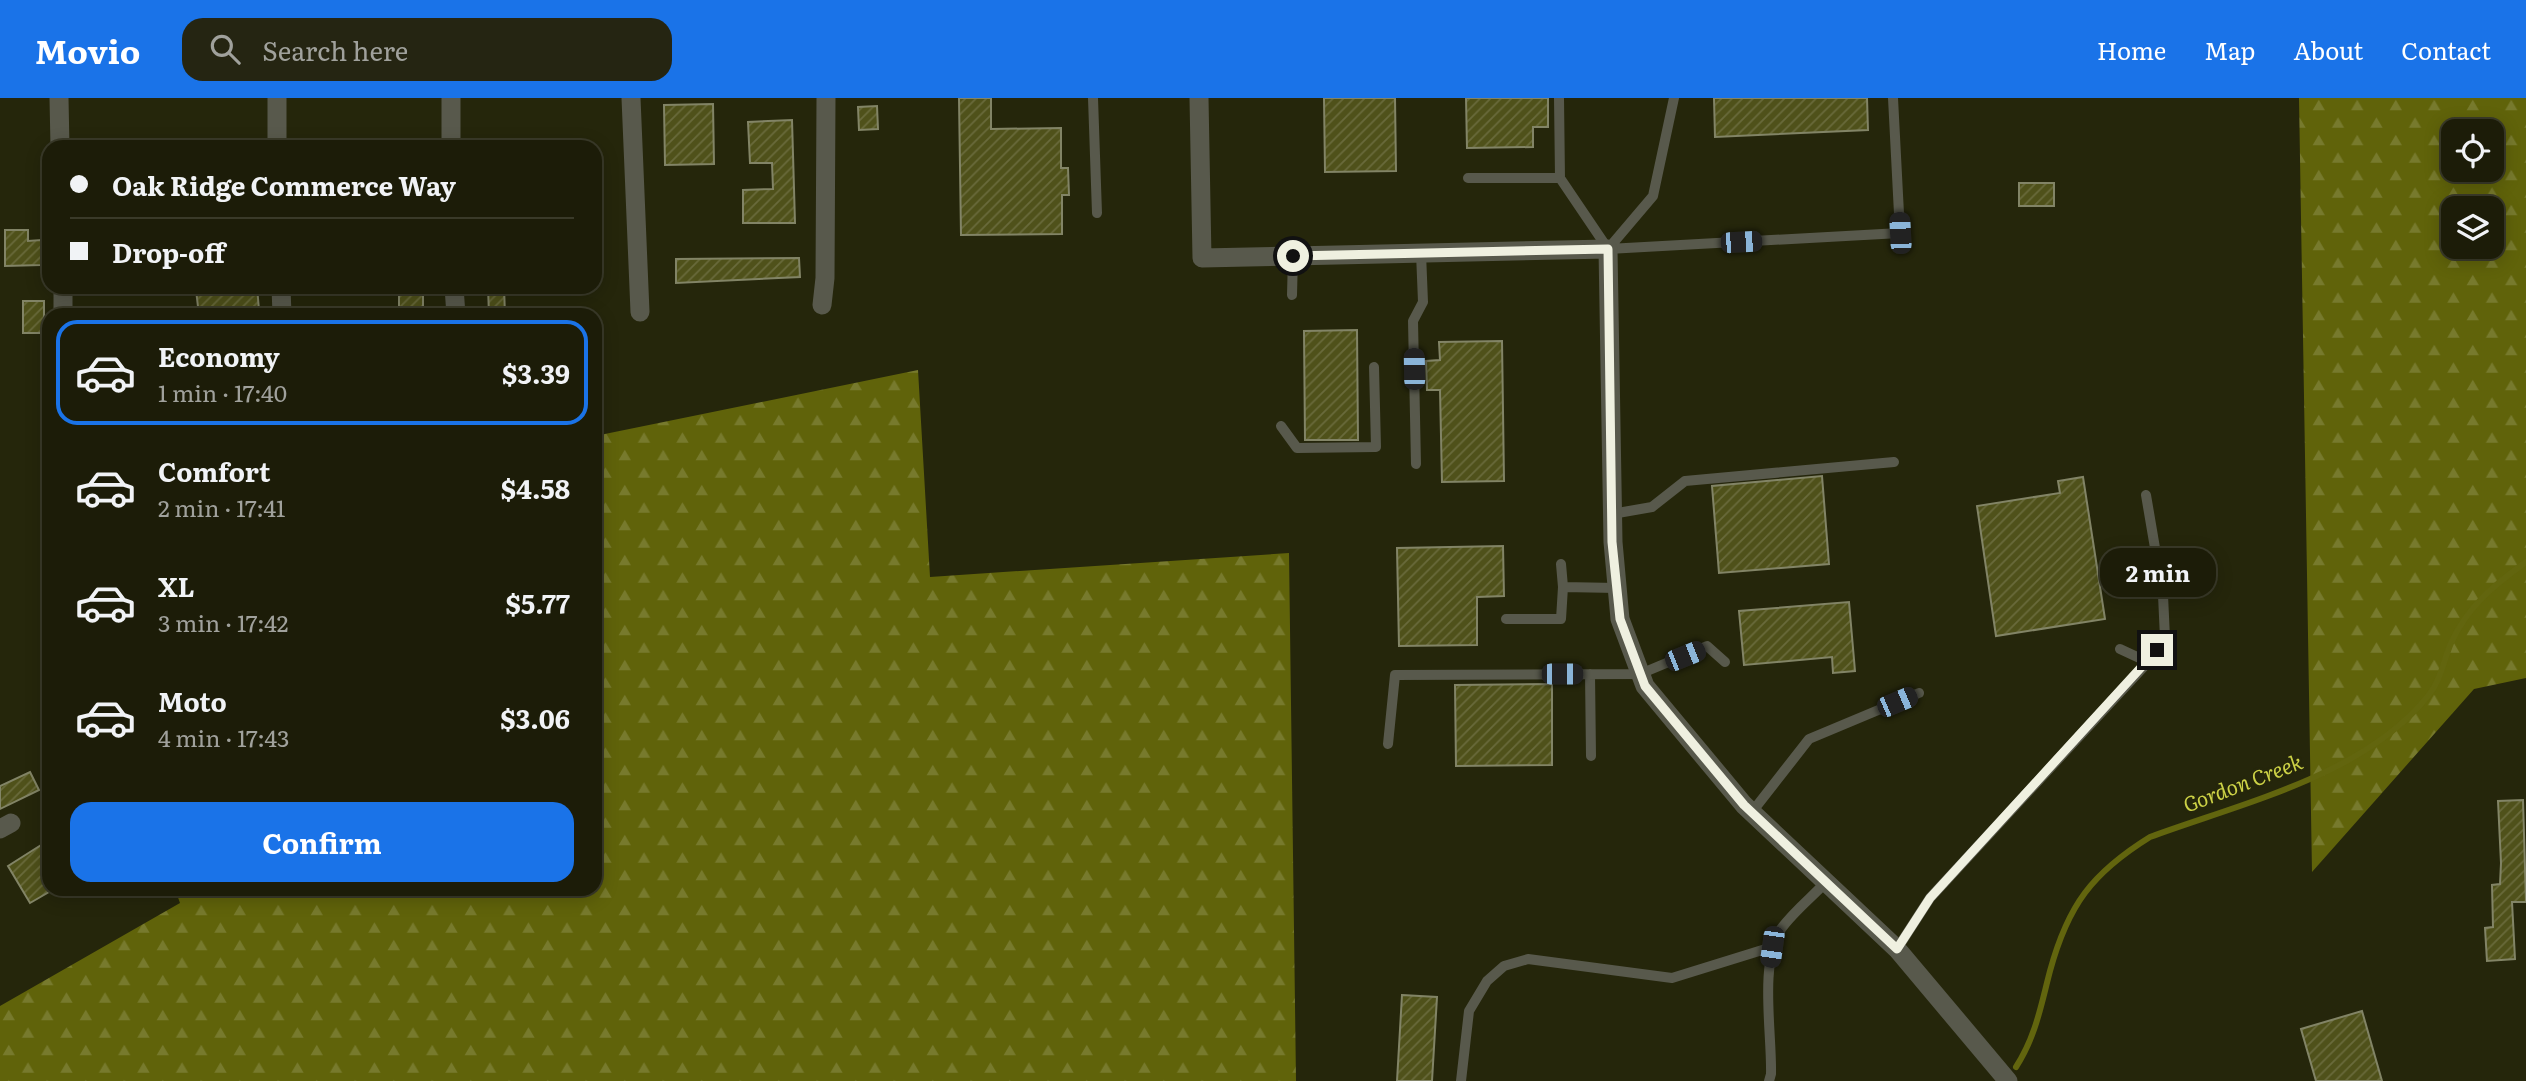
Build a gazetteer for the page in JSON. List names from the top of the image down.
{
  "water": ["Gordon Creek"],
  "page": {
    "header": "Movio",
    "search": "Search here",
    "nav": [
      "Home",
      "Map",
      "About",
      "Contact"
    ],
    "banner": ["Oak Ridge Commerce Way", "Drop-off"],
    "list": [
      {
        "name": "Economy",
        "note": "1 min · 17:40",
        "value": "$3.39"
      },
      {
        "name": "Comfort",
        "note": "2 min · 17:41",
        "value": "$4.58"
      },
      {
        "name": "XL",
        "note": "3 min · 17:42",
        "value": "$5.77"
      },
      {
        "name": "Moto",
        "note": "4 min · 17:43",
        "value": "$3.06"
      }
    ],
    "bubble": "2 min",
    "buttons": "Confirm"
  }
}
